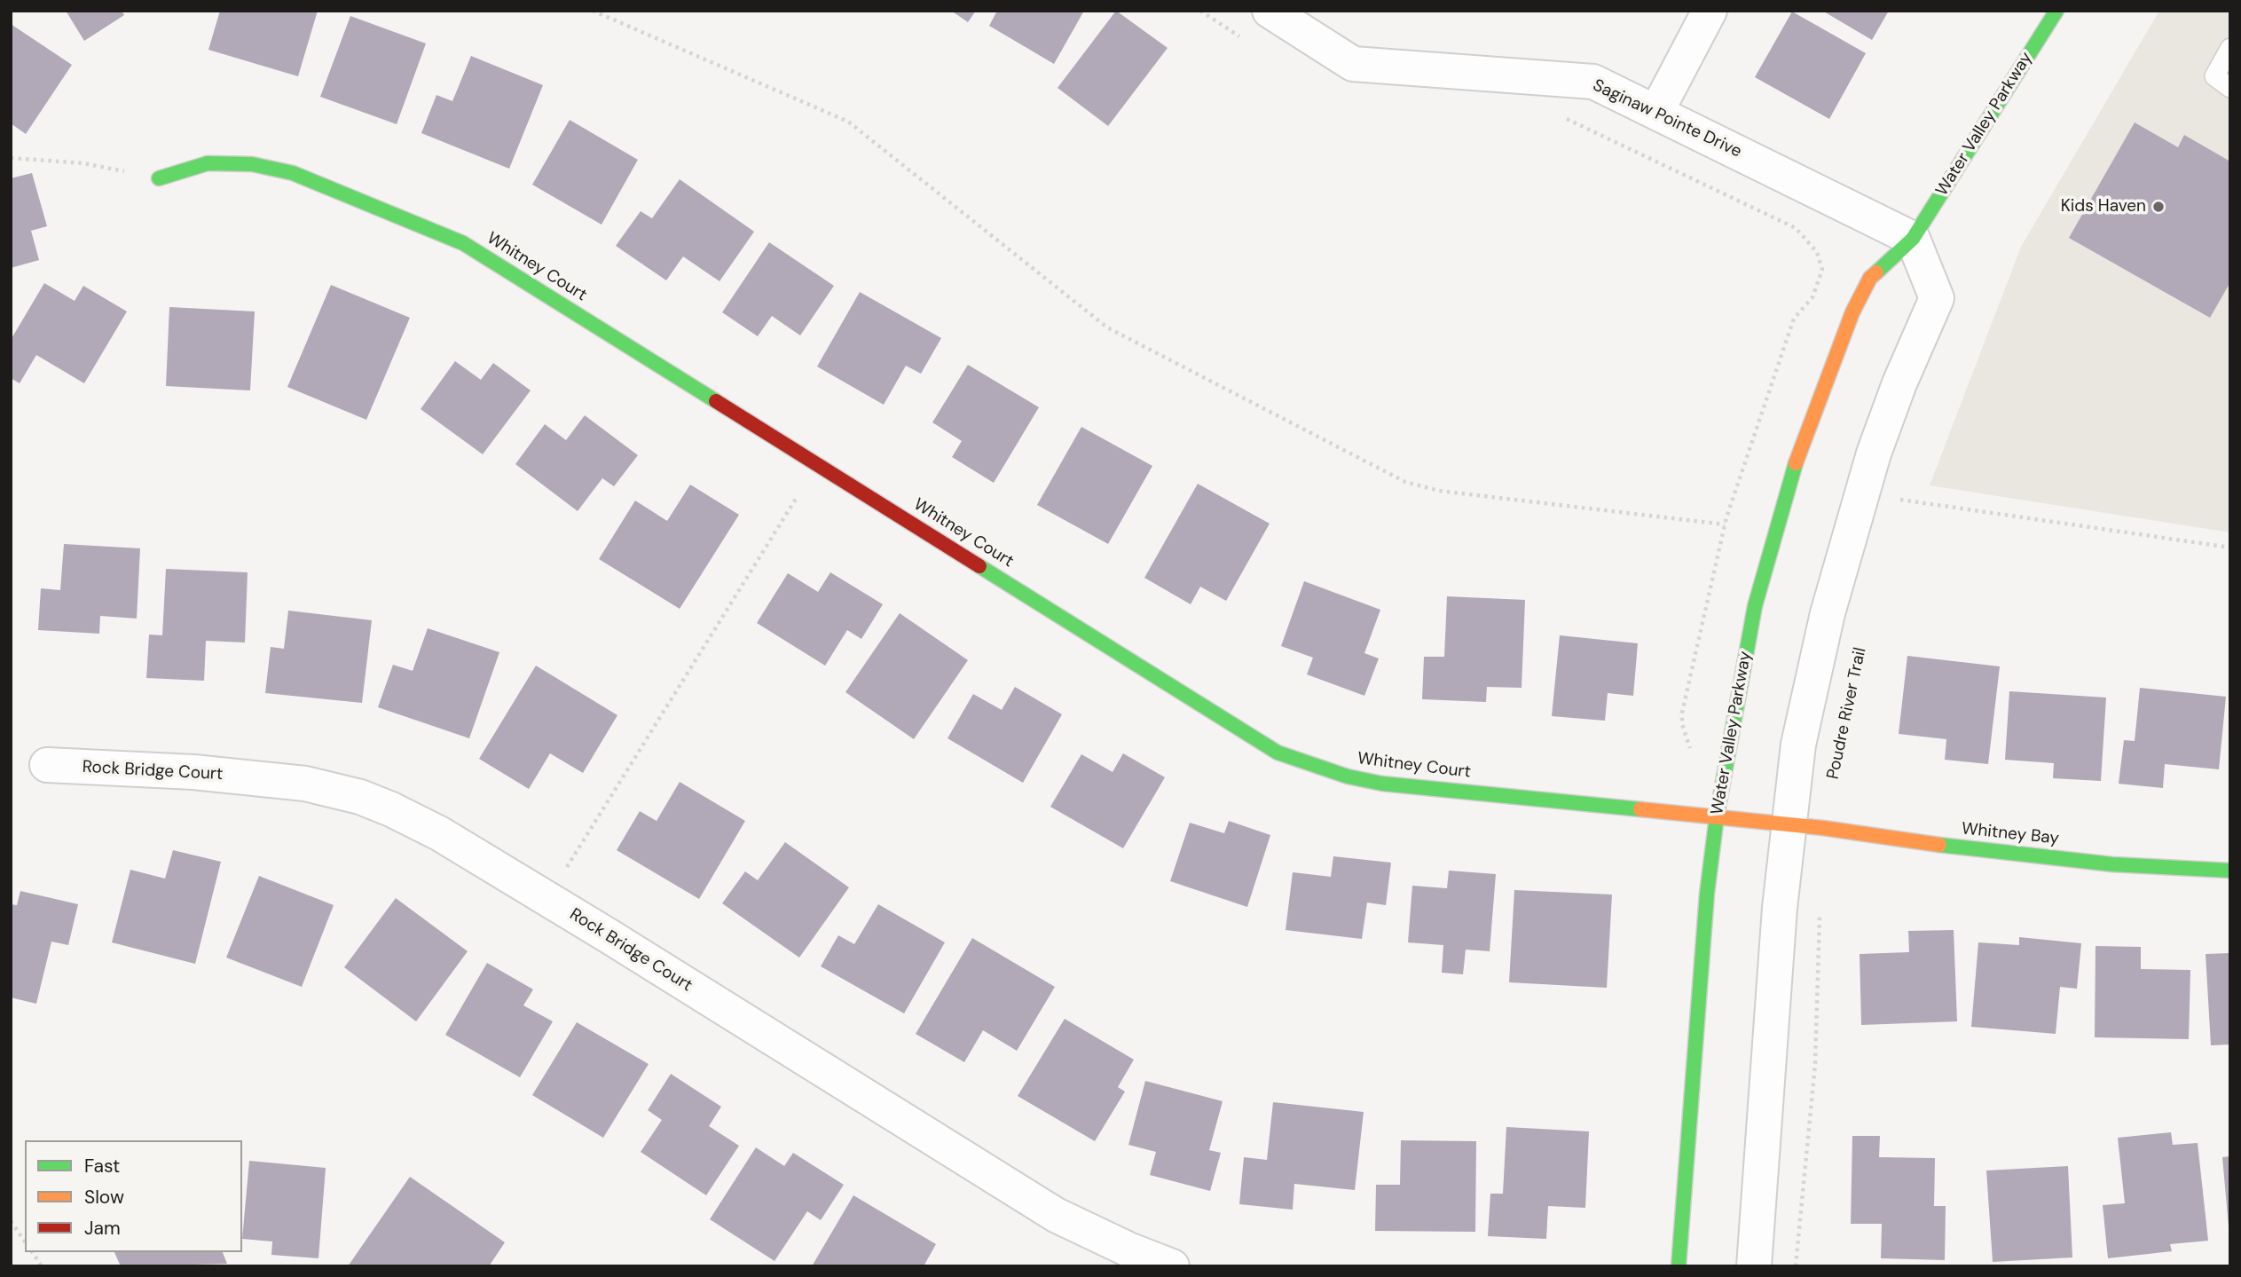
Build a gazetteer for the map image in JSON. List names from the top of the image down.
{
  "streets": {
    "street": [
      "Saginaw Pointe Drive",
      "Water Valley Parkway",
      "Whitney Court",
      "Rock Bridge Court",
      "Whitney Bay"
    ]
  },
  "crossings": [
    ["Saginaw Pointe Drive", "Water Valley Parkway"],
    ["Water Valley Parkway", "Whitney Court"],
    ["Whitney Court", "Whitney Bay"]
  ],
  "places": ["Kids Haven"],
  "legend": ["Fast", "Slow", "Jam"]
}
